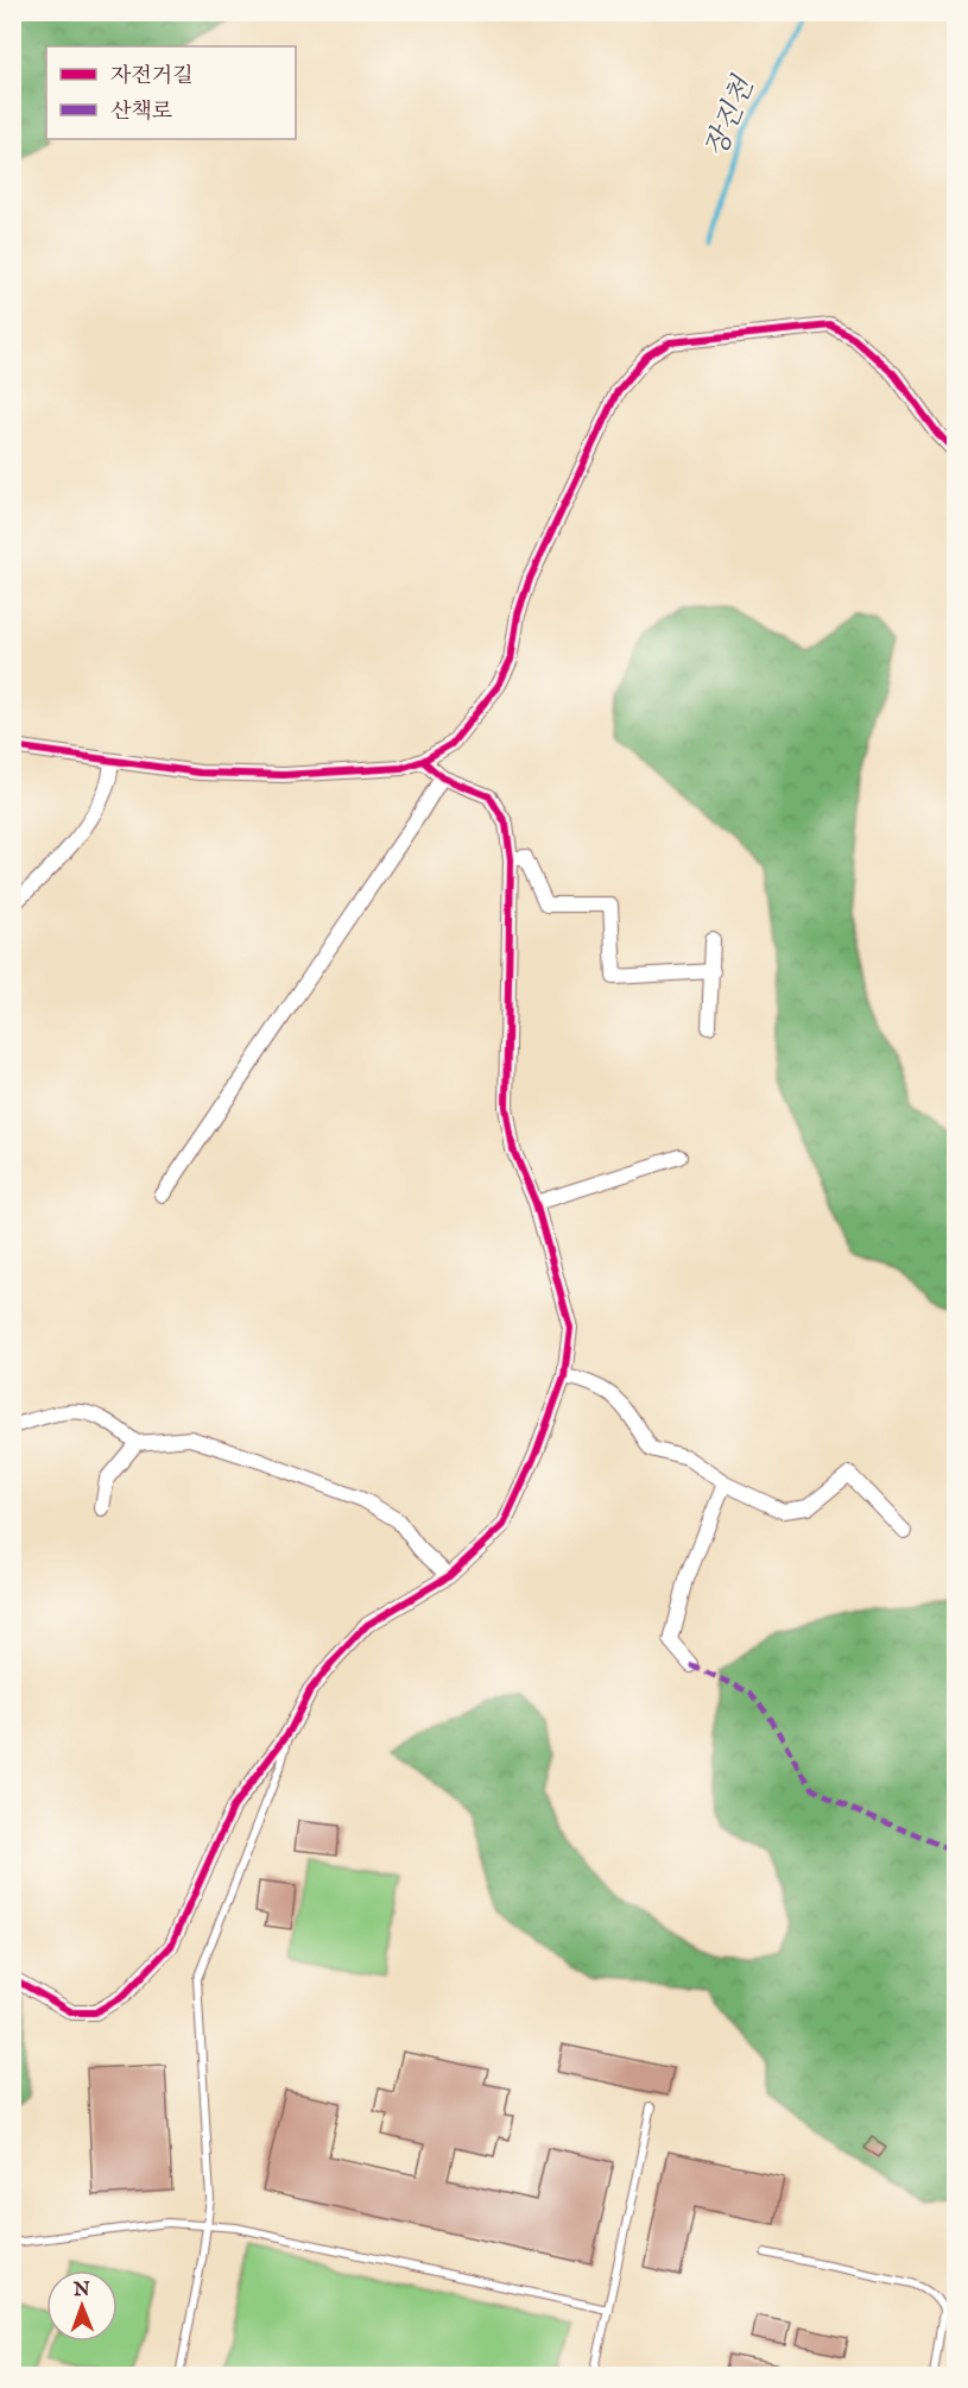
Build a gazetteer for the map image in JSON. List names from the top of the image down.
{
  "water": ["장진천"],
  "legend": ["자전거길", "산책로"],
  "north": "top"
}
